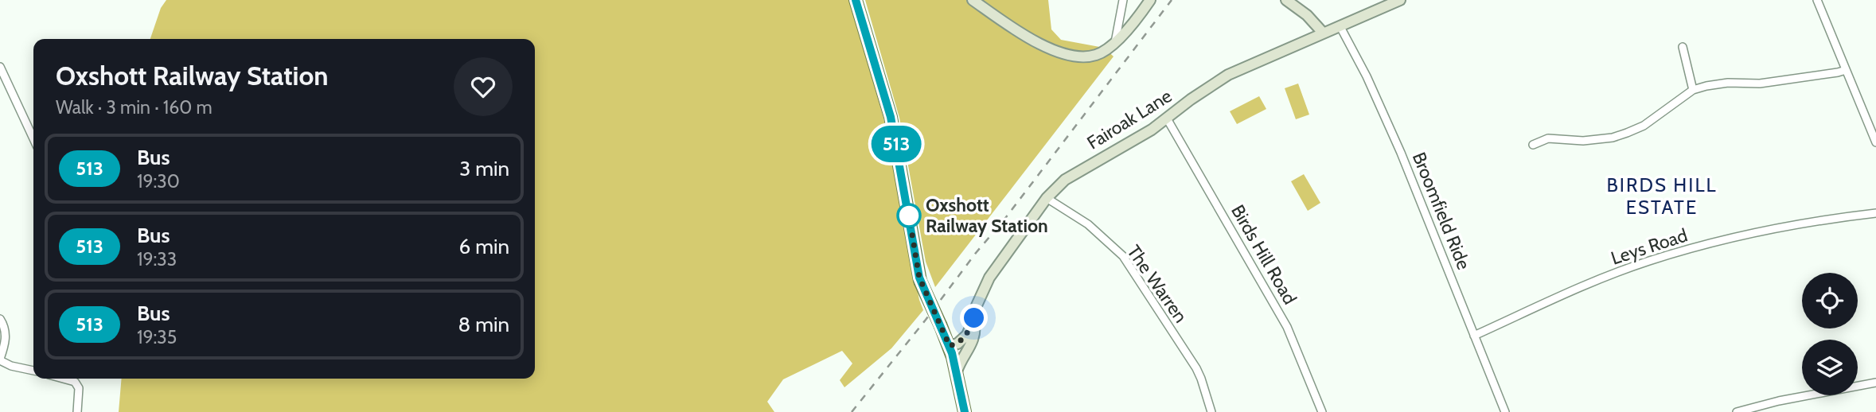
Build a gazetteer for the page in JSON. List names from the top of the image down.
{
  "streets": {
    "main road": ["Fairoak Lane"],
    "street": [
      "Broomfield Ride",
      "Leys Road",
      "Birds Hill Road",
      "The Warren"
    ]
  },
  "crossings": [
    ["Fairoak Lane", "Broomfield Ride"],
    ["Fairoak Lane", "Birds Hill Road"],
    ["Fairoak Lane", "The Warren"],
    ["Broomfield Ride", "Leys Road"]
  ],
  "districts": ["BIRDS HILL ESTATE"],
  "places": ["Oxshott Railway Station"],
  "lines": ["bus line 513"],
  "page": {
    "on_map": "513",
    "heading": ["Oxshott Railway Station", "Walk · 3 min · 160 m"],
    "list": [
      {
        "mark": "513",
        "name": "Bus",
        "note": "19:30",
        "value": "3 min"
      },
      {
        "mark": "513",
        "name": "Bus",
        "note": "19:33",
        "value": "6 min"
      },
      {
        "mark": "513",
        "name": "Bus",
        "note": "19:35",
        "value": "8 min"
      }
    ]
  }
}
